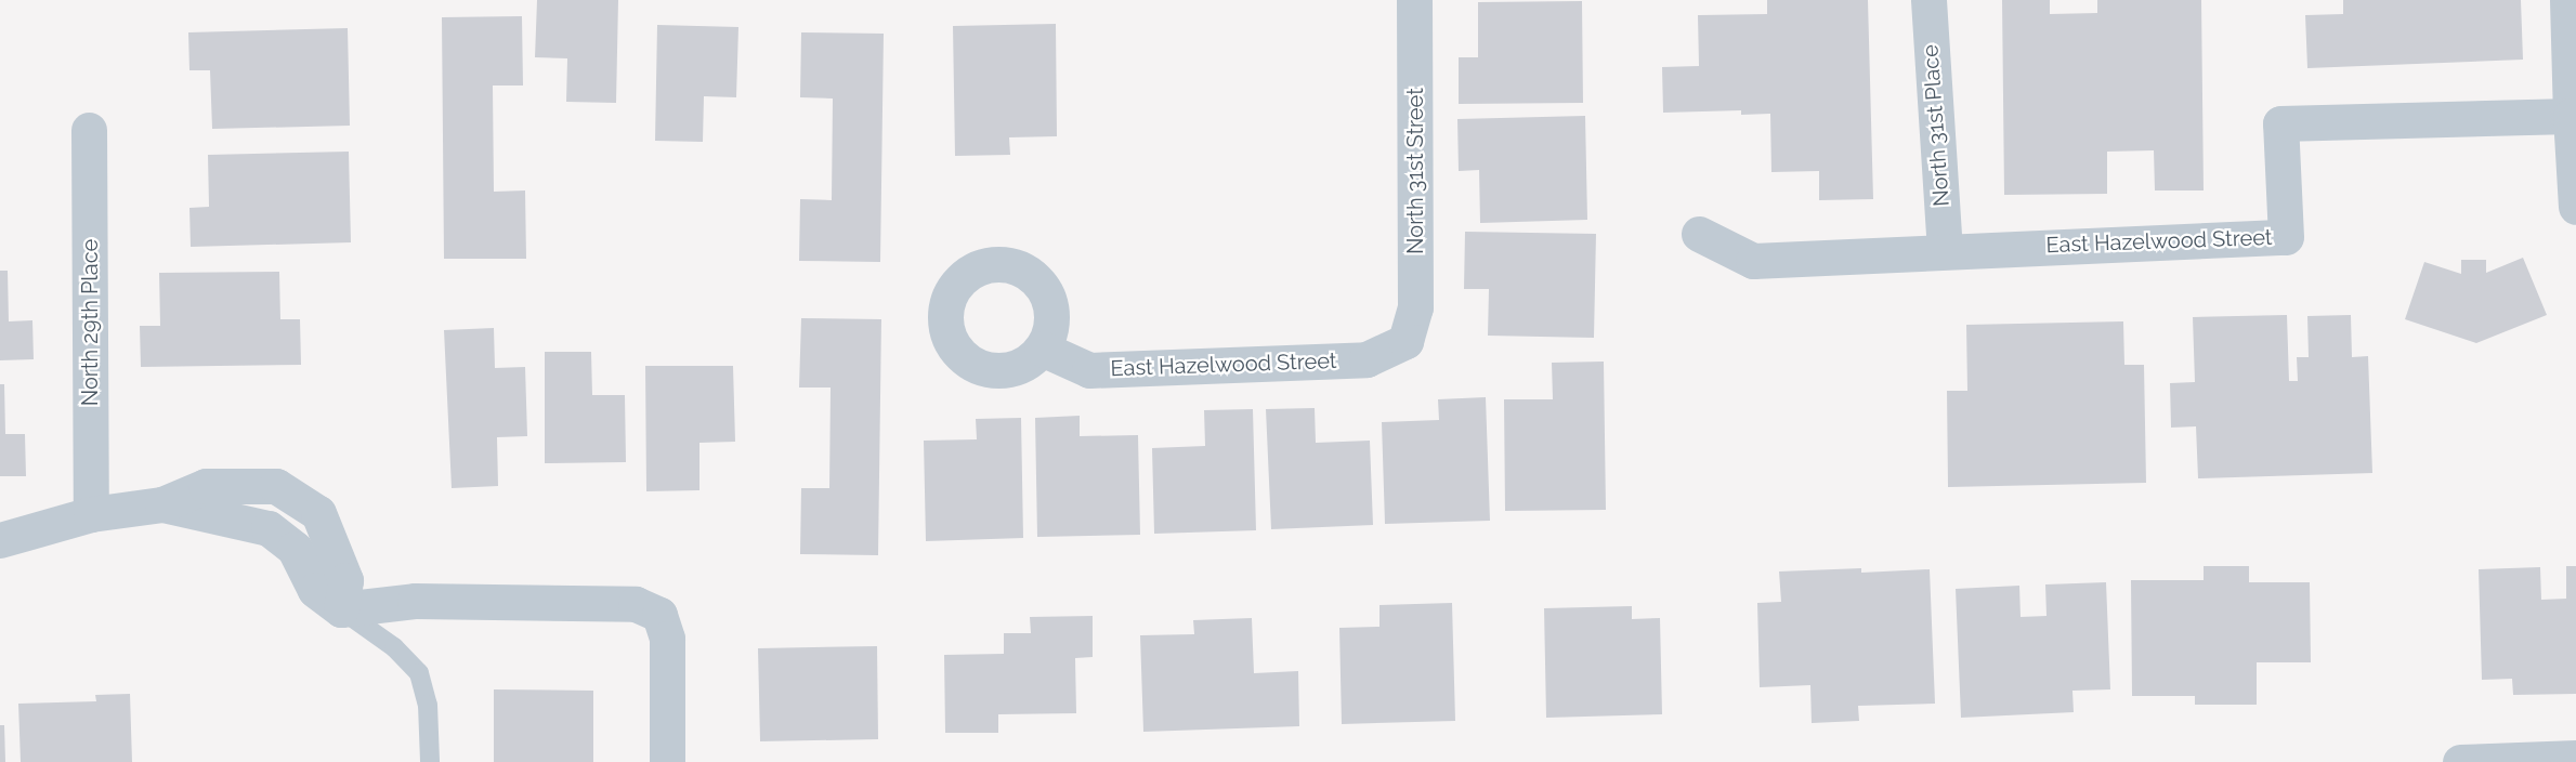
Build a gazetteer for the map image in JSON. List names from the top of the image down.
{
  "streets": {
    "street": [
      "North 31st Place",
      "North 31st Street",
      "East Hazelwood Street",
      "North 29th Place"
    ]
  },
  "crossings": [
    ["North 31st Place", "East Hazelwood Street"],
    ["North 31st Street", "East Hazelwood Street"]
  ]
}
